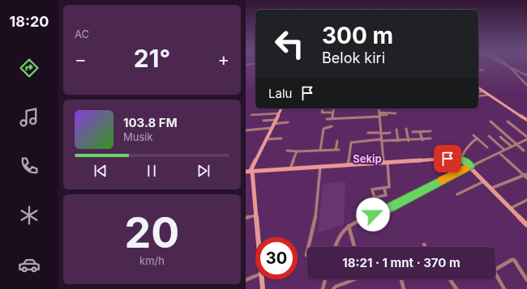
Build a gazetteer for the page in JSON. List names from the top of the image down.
{
  "districts": ["Sekip"],
  "page": {
    "tabs": "18:20",
    "tile": [
      "AC",
      ["20", "km/h"]
    ],
    "turn": ["300 m", "Belok kiri"],
    "heat": ["−", "21°", "+"],
    "then": "Lalu",
    "song": ["103.8 FM", "Musik"],
    "limit": "30",
    "trip": "18:21 · 1 mnt · 370 m"
  }
}
